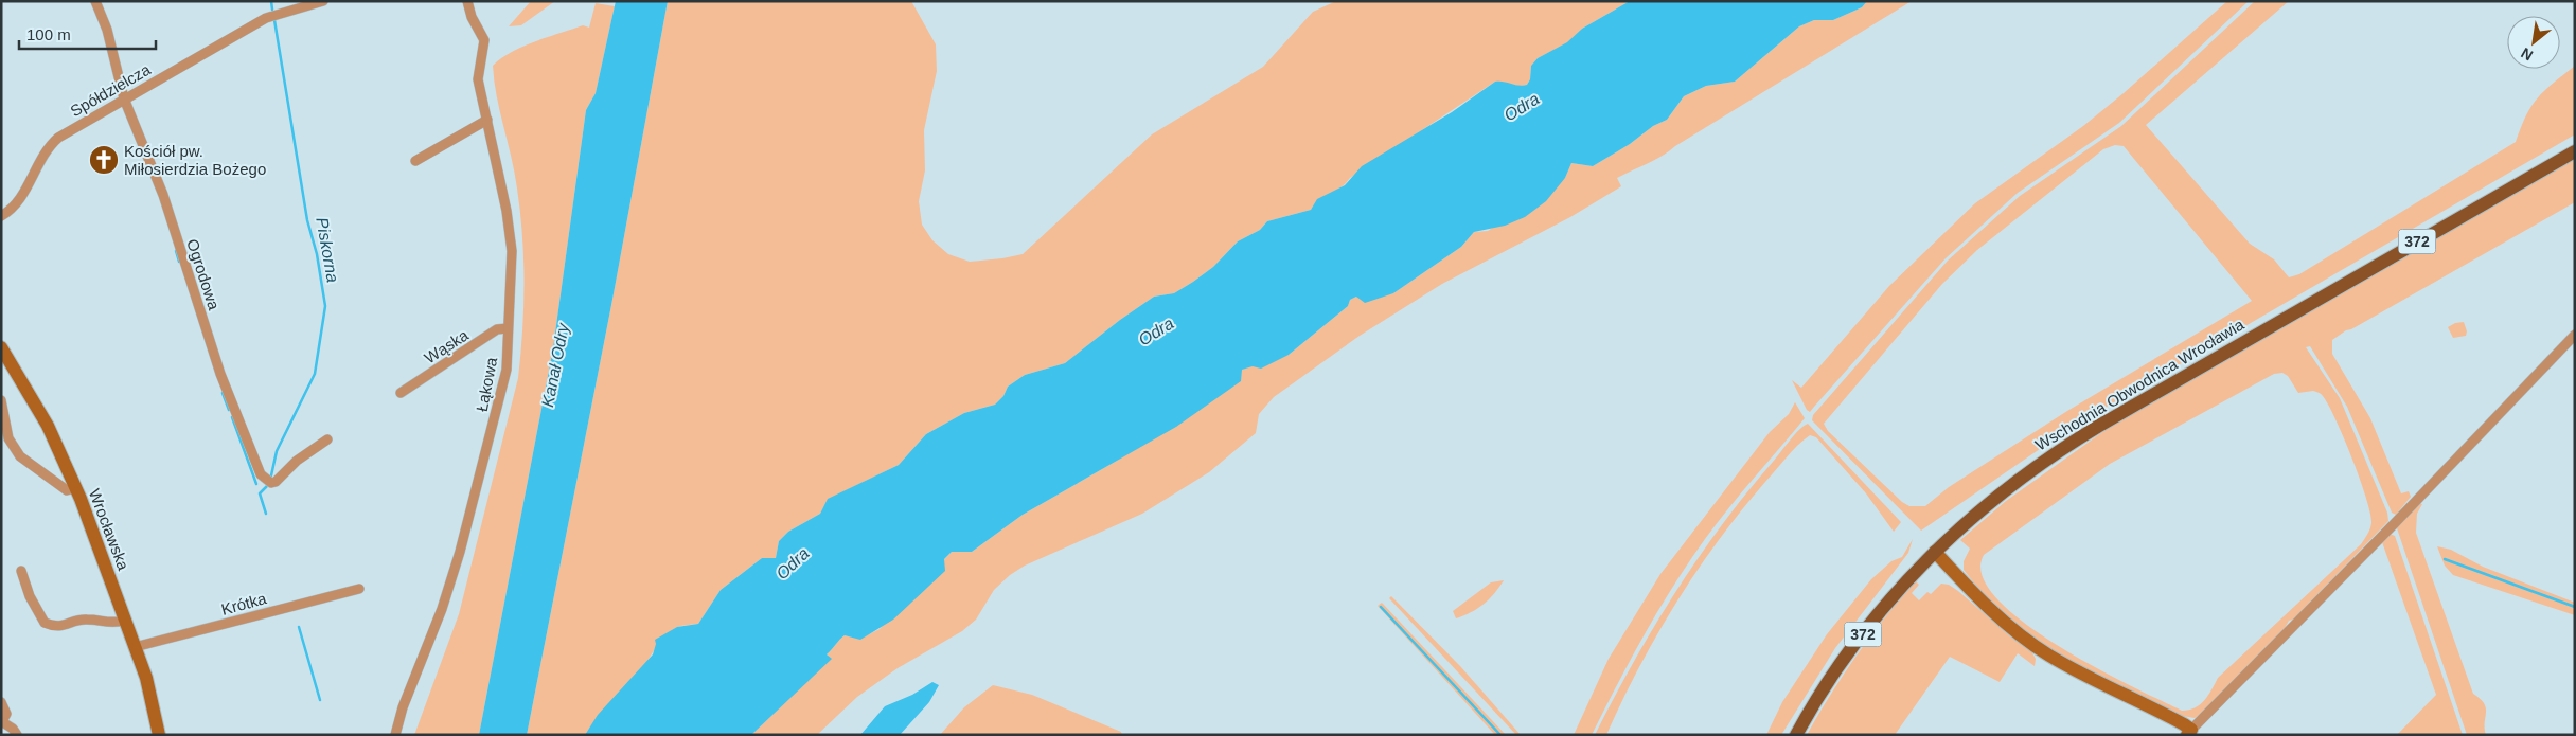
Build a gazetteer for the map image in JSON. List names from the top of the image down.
{
  "streets": {
    "main road": ["372", "Wschodnia Obwodnica Wrocławia", "Wrocławska"],
    "street": [
      "Spółdzielcza",
      "Ogrodowa",
      "Wąska",
      "Łąkowa",
      "Krótka"
    ]
  },
  "crossings": [
    ["Spółdzielcza", "Ogrodowa"],
    ["Wąska", "Łąkowa"],
    ["Wrocławska", "Krótka"]
  ],
  "water": ["Odra", "Piskorna", "Kanał Odry"],
  "places": {
    "church": ["Kościół pw. Miłosierdzia Bożego"]
  },
  "scale_bar": "100 m",
  "north": "bottom left"
}
